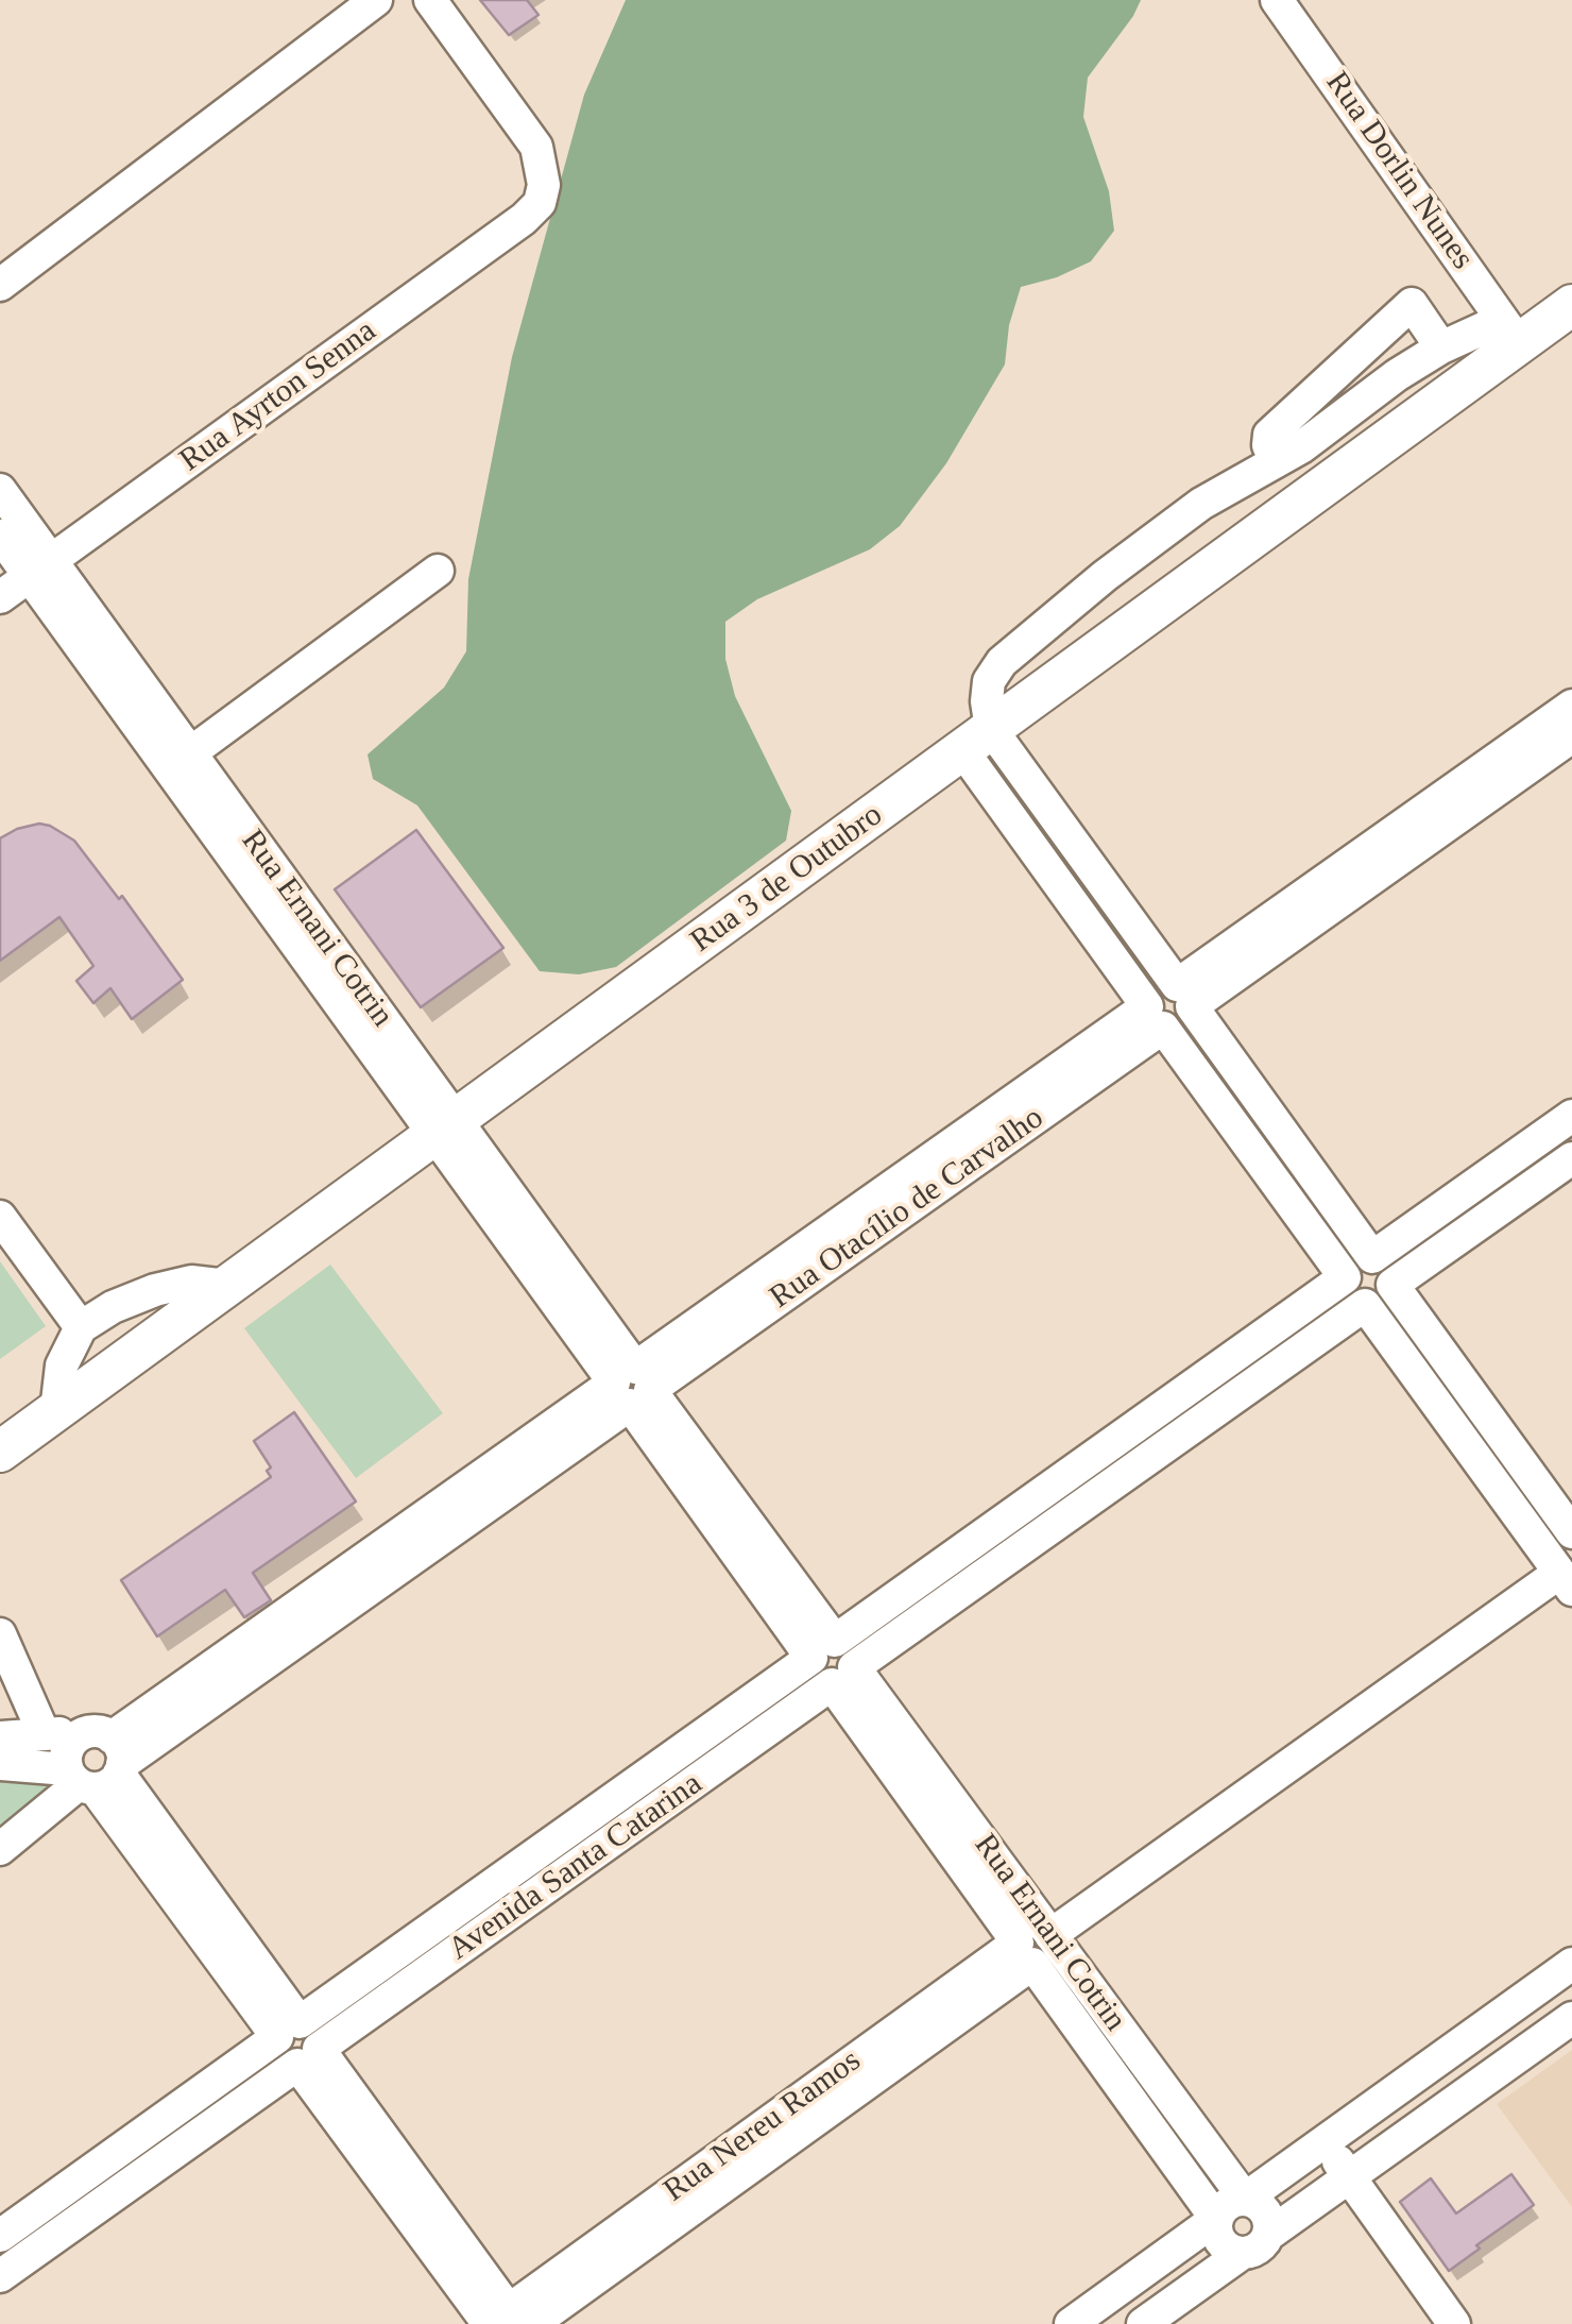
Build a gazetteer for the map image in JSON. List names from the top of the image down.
{
  "streets": {
    "main road": ["Rua 3 de Outubro"],
    "street": [
      "Rua Dorlin Nunes",
      "Rua Ayrton Senna",
      "Rua Ernani Cotrin",
      "Rua Otacílio de Carvalho",
      "Avenida Santa Catarina",
      "Rua Nereu Ramos"
    ]
  },
  "crossings": [
    ["Rua Dorlin Nunes", "Rua 3 de Outubro"],
    ["Rua Ayrton Senna", "Rua Ernani Cotrin"],
    ["Rua 3 de Outubro", "Rua Ernani Cotrin"],
    ["Rua Ernani Cotrin", "Rua Otacílio de Carvalho"],
    ["Rua Ernani Cotrin", "Avenida Santa Catarina"],
    ["Rua Ernani Cotrin", "Rua Nereu Ramos"]
  ]
}
